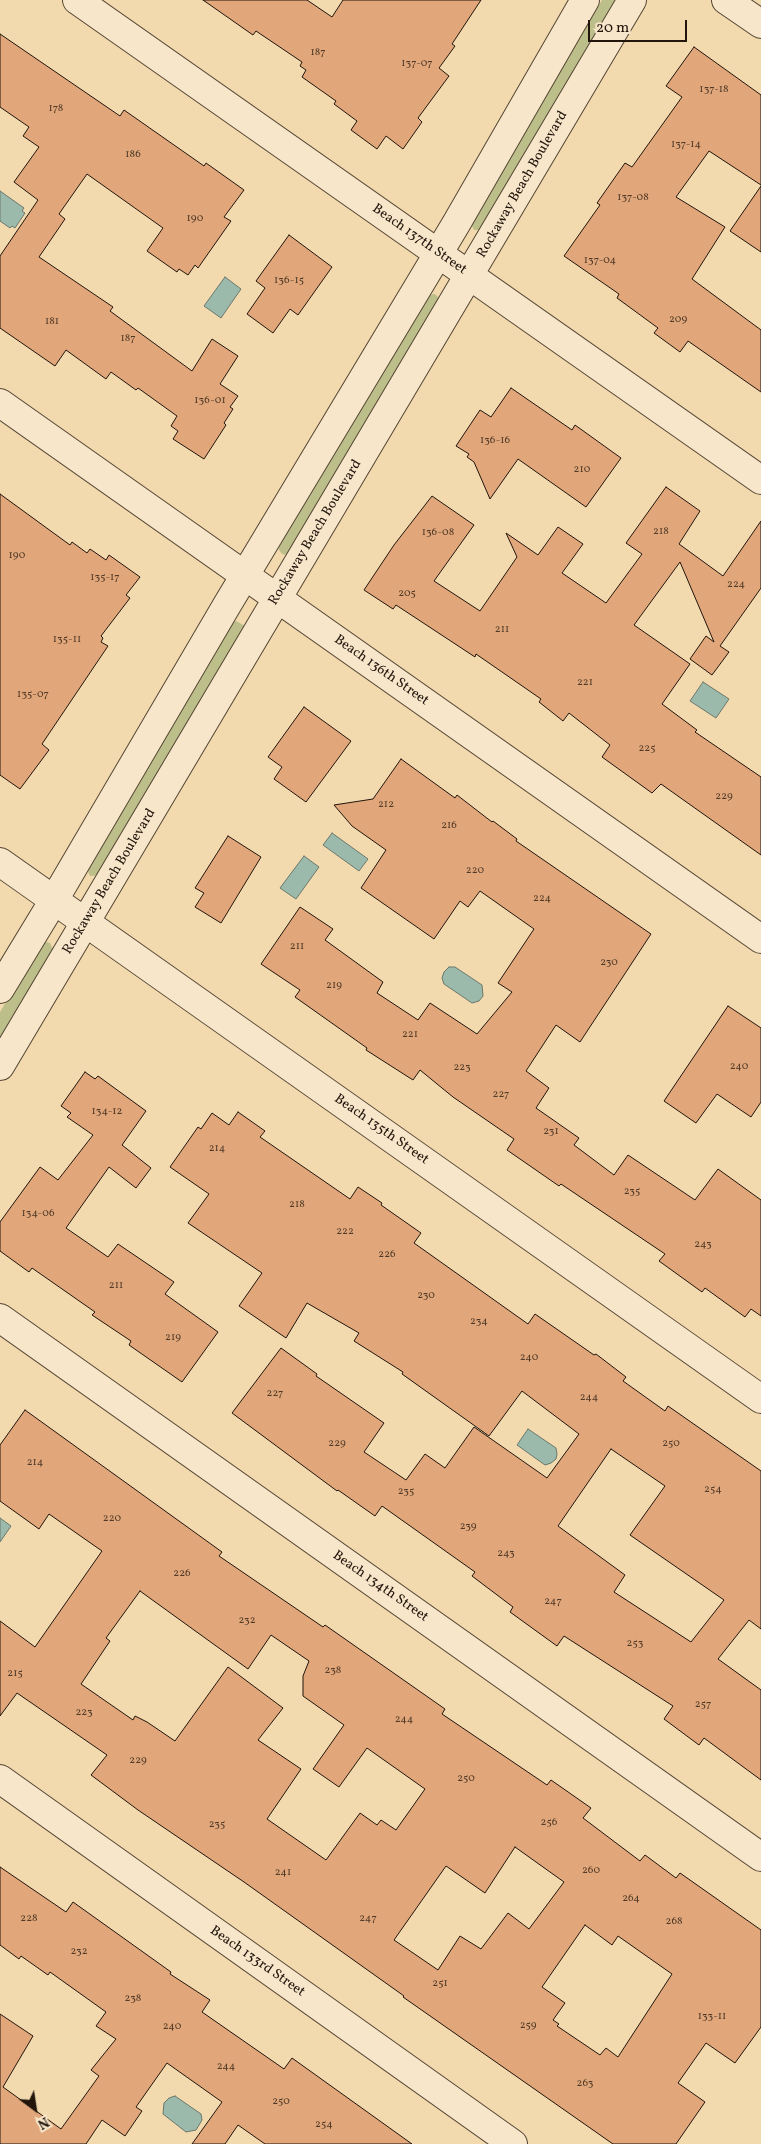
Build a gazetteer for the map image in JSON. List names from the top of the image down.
{
  "streets": {
    "street": [
      "Rockaway Beach Boulevard",
      "Beach 137th Street",
      "Beach 136th Street",
      "Beach 135th Street",
      "Beach 134th Street",
      "Beach 133rd Street"
    ]
  },
  "crossings": [
    ["Rockaway Beach Boulevard", "Beach 137th Street"],
    ["Rockaway Beach Boulevard", "Beach 136th Street"],
    ["Rockaway Beach Boulevard", "Beach 135th Street"]
  ],
  "house_numbers": [
    "187",
    "137-07",
    "137-18",
    "178",
    "137-14",
    "186",
    "137-08",
    "190",
    "137-04",
    "136-15",
    "209",
    "181",
    "187",
    "136-01",
    "136-16",
    "210",
    "218",
    "136-08",
    "190",
    "135-17",
    "224",
    "205",
    "211",
    "135-11",
    "221",
    "135-07",
    "225",
    "229",
    "212",
    "216",
    "220",
    "224",
    "211",
    "230",
    "219",
    "221",
    "240",
    "223",
    "227",
    "134-12",
    "231",
    "214",
    "235",
    "218",
    "134-06",
    "222",
    "243",
    "226",
    "211",
    "230",
    "234",
    "219",
    "240",
    "227",
    "244",
    "229",
    "250",
    "214",
    "254",
    "235",
    "220",
    "239",
    "243",
    "226",
    "247",
    "232",
    "253",
    "238",
    "215",
    "257",
    "223",
    "244",
    "229",
    "250",
    "256",
    "235",
    "260",
    "241",
    "264",
    "228",
    "247",
    "268",
    "232",
    "251",
    "238",
    "133-11",
    "259",
    "240",
    "244",
    "263",
    "250",
    "254"
  ],
  "scale_bar": "20 m",
  "north": "bottom right"
}
